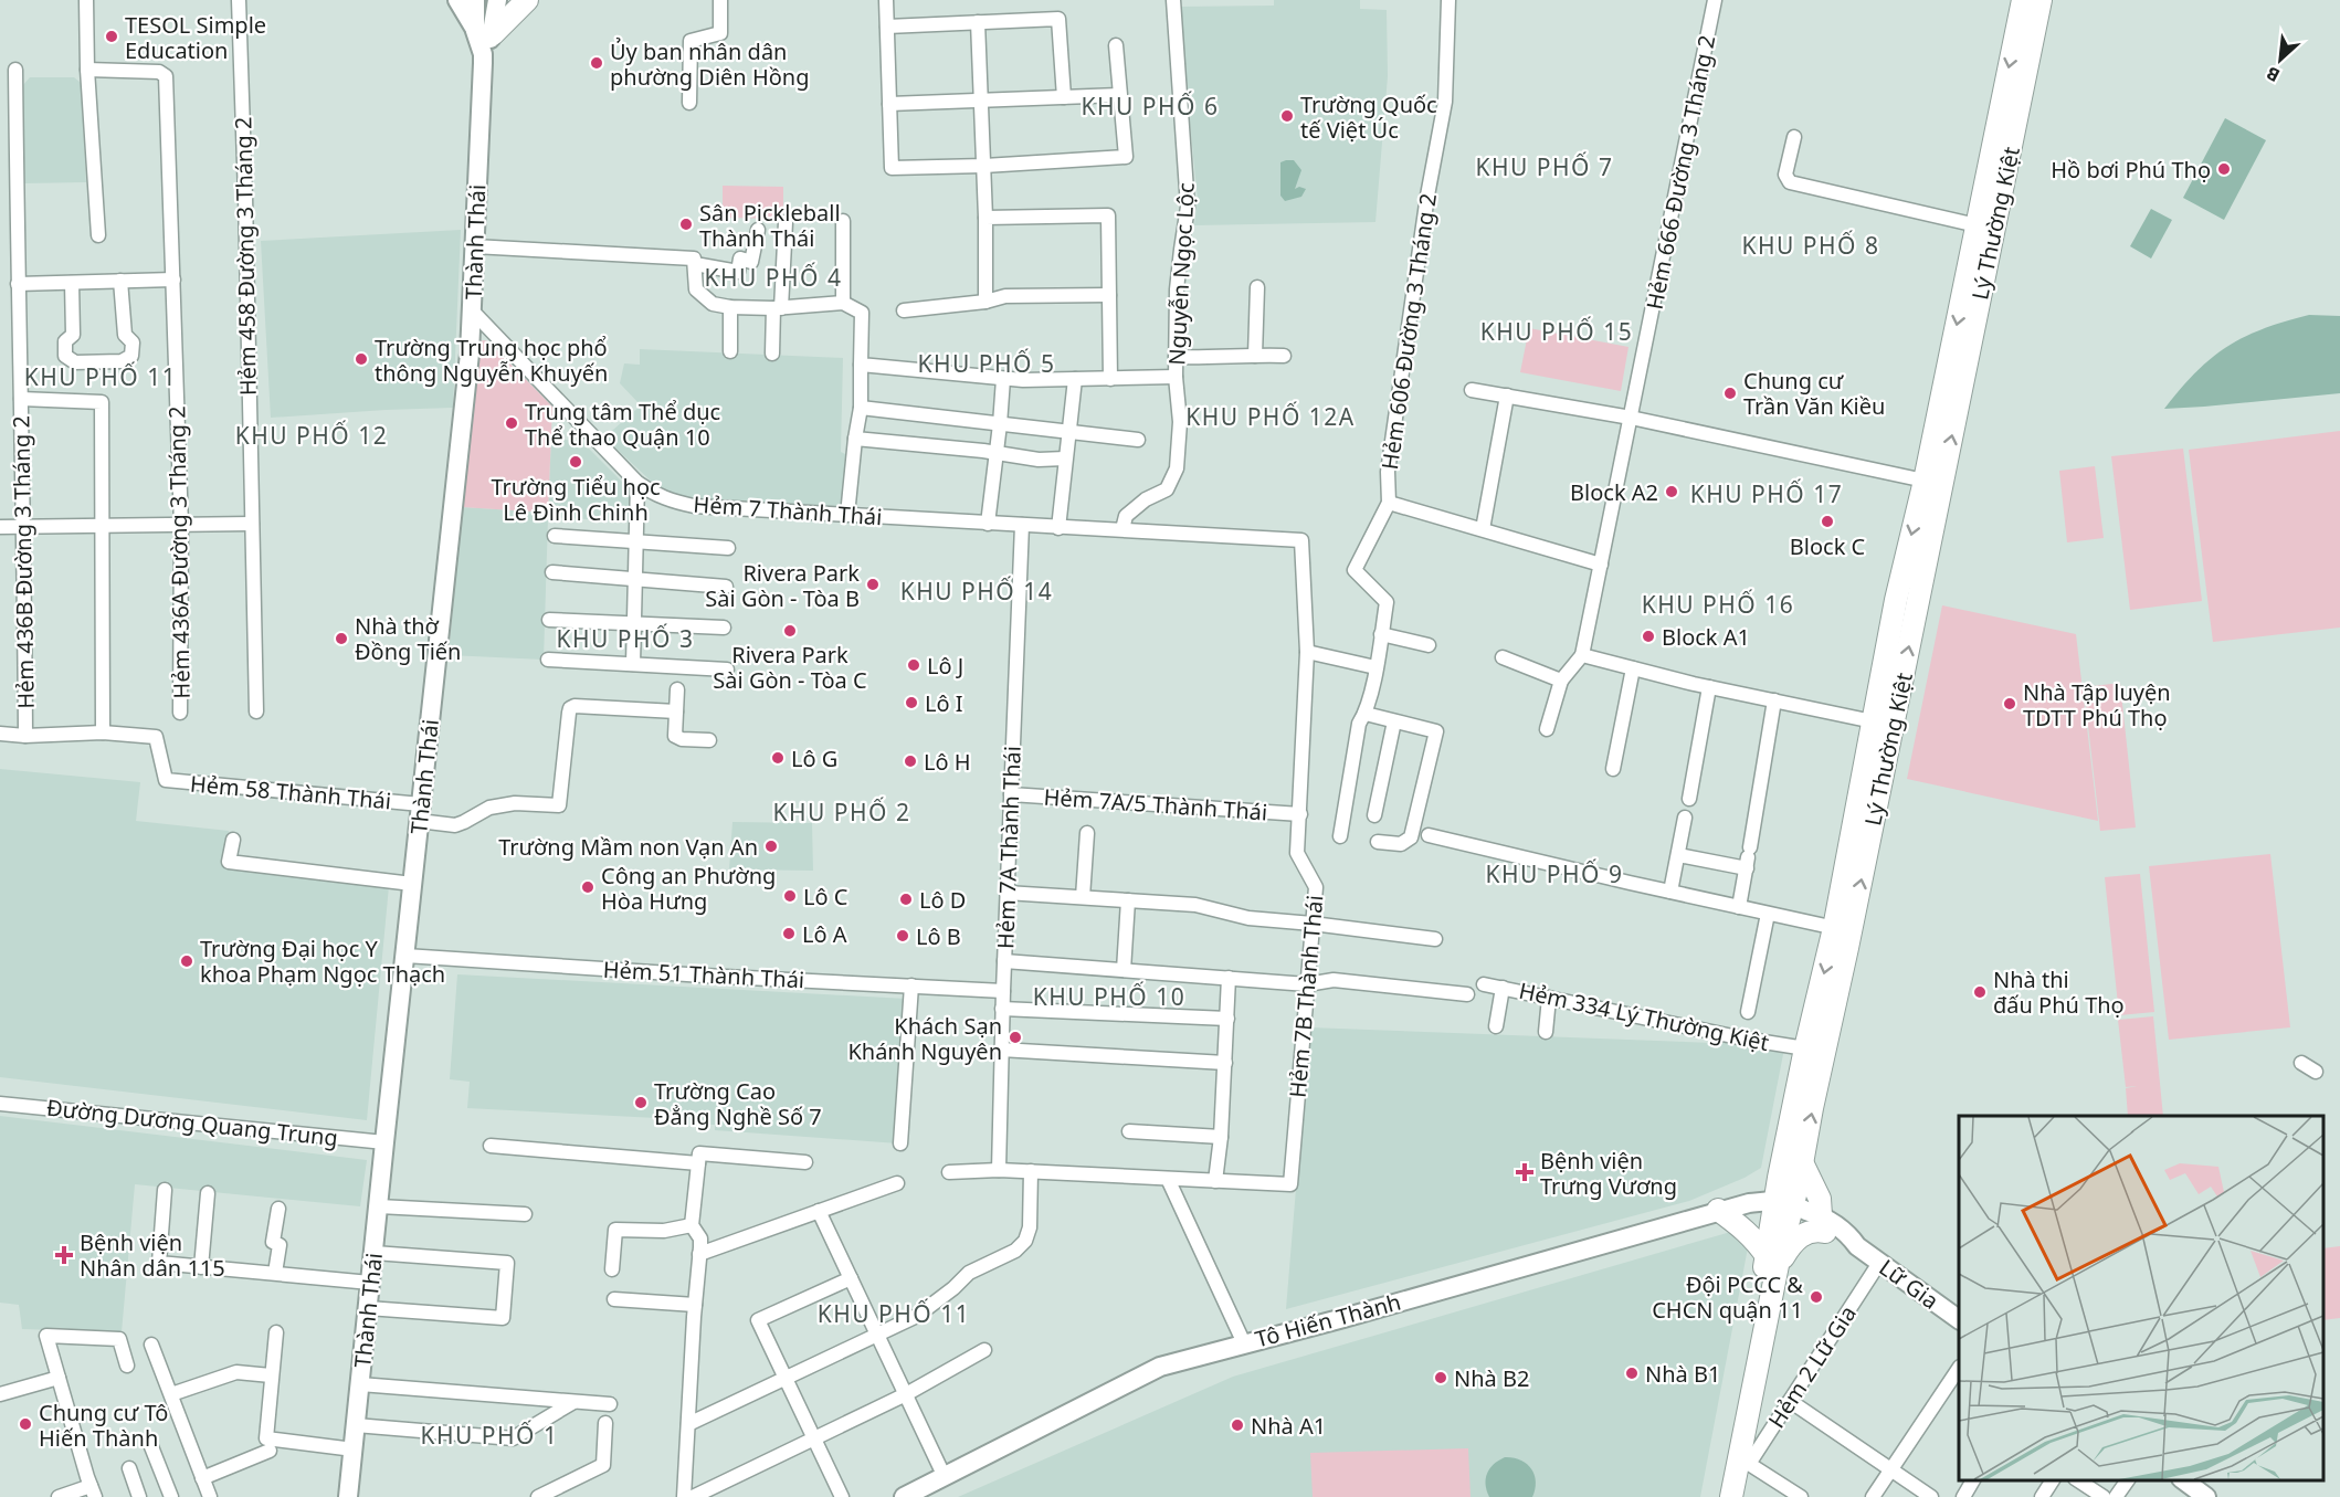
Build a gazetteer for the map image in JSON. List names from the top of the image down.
{
  "streets": {
    "main road": [
      "Lý Thường Kiệt",
      "Thành Thái",
      "Lữ Gia",
      "Tô Hiến Thành"
    ],
    "street": [
      "Hẻm 666 Đường 3 Tháng 2",
      "Hẻm 458 Đường 3 Tháng 2",
      "Nguyễn Ngọc Lộc",
      "Hẻm 606 Đường 3 Tháng 2",
      "Hẻm 7 Thành Thái",
      "Hẻm 436A Đường 3 Tháng 2",
      "Hẻm 436B Đường 3 Tháng 2",
      "Hẻm 58 Thành Thái",
      "Hẻm 7A/5 Thành Thái",
      "Hẻm 7A Thành Thái",
      "Hẻm 51 Thành Thái",
      "Hẻm 7B Thành Thái",
      "Hẻm 334 Lý Thường Kiệt",
      "Đường Dương Quang Trung",
      "Hẻm 2 Lữ Gia"
    ]
  },
  "crossings": [
    ["Lý Thường Kiệt", "Hẻm 334 Lý Thường Kiệt"],
    ["Lý Thường Kiệt", "Lữ Gia"],
    ["Lý Thường Kiệt", "Tô Hiến Thành"],
    ["Lý Thường Kiệt", "Hẻm 2 Lữ Gia"],
    ["Thành Thái", "Hẻm 7 Thành Thái"],
    ["Thành Thái", "Hẻm 58 Thành Thái"],
    ["Thành Thái", "Hẻm 51 Thành Thái"],
    ["Thành Thái", "Đường Dương Quang Trung"],
    ["Nguyễn Ngọc Lộc", "Hẻm 7 Thành Thái"],
    ["Hẻm 7 Thành Thái", "Hẻm 7A Thành Thái"],
    ["Hẻm 7 Thành Thái", "Hẻm 7B Thành Thái"],
    ["Hẻm 7A/5 Thành Thái", "Hẻm 7A Thành Thái"],
    ["Hẻm 7A/5 Thành Thái", "Hẻm 7B Thành Thái"],
    ["Hẻm 7A Thành Thái", "Hẻm 51 Thành Thái"],
    ["Lữ Gia", "Tô Hiến Thành"],
    ["Lữ Gia", "Hẻm 2 Lữ Gia"]
  ],
  "districts": [
    "KHU PHỐ 6",
    "KHU PHỐ 7",
    "KHU PHỐ 8",
    "KHU PHỐ 4",
    "KHU PHỐ 15",
    "KHU PHỐ 5",
    "KHU PHỐ 11",
    "KHU PHỐ 12A",
    "KHU PHỐ 12",
    "KHU PHỐ 17",
    "KHU PHỐ 14",
    "KHU PHỐ 16",
    "KHU PHỐ 3",
    "KHU PHỐ 2",
    "KHU PHỐ 9",
    "KHU PHỐ 10",
    "KHU PHỐ 11",
    "KHU PHỐ 1"
  ],
  "places": {
    "other": [
      "TESOL Simple Education",
      "Ủy ban nhân dân phường Diên Hồng",
      "Trường Quốc tế Việt Úc",
      "Hồ bơi Phú Thọ",
      "Sân Pickleball Thành Thái",
      "Trường Trung học phổ thông Nguyễn Khuyến",
      "Chung cư Trần Văn Kiều",
      "Trung tâm Thể dục Thể thao Quận 10",
      "Trường Tiểu học Lê Đình Chinh",
      "Block A2",
      "Block C",
      "Rivera Park Sài Gòn - Tòa B",
      "Rivera Park Sài Gòn - Tòa C",
      "Block A1",
      "Nhà thờ Đồng Tiến",
      "Lô J",
      "Lô I",
      "Nhà Tập luyện TDTT Phú Thọ",
      "Lô G",
      "Lô H",
      "Trường Mầm non Vạn An",
      "Công an Phường Hòa Hưng",
      "Lô C",
      "Lô D",
      "Lô A",
      "Lô B",
      "Trường Đại học Y khoa Phạm Ngọc Thạch",
      "Nhà thi đấu Phú Thọ",
      "Khách Sạn Khánh Nguyên",
      "Trường Cao Đẳng Nghề Số 7",
      "Đội PCCC & CHCN quận 11",
      "Nhà B1",
      "Nhà B2",
      "Chung cư Tô Hiến Thành",
      "Nhà A1"
    ],
    "health": ["Bệnh viện Trưng Vương", "Bệnh viện Nhân dân 115"]
  },
  "north": "bottom left"
}
